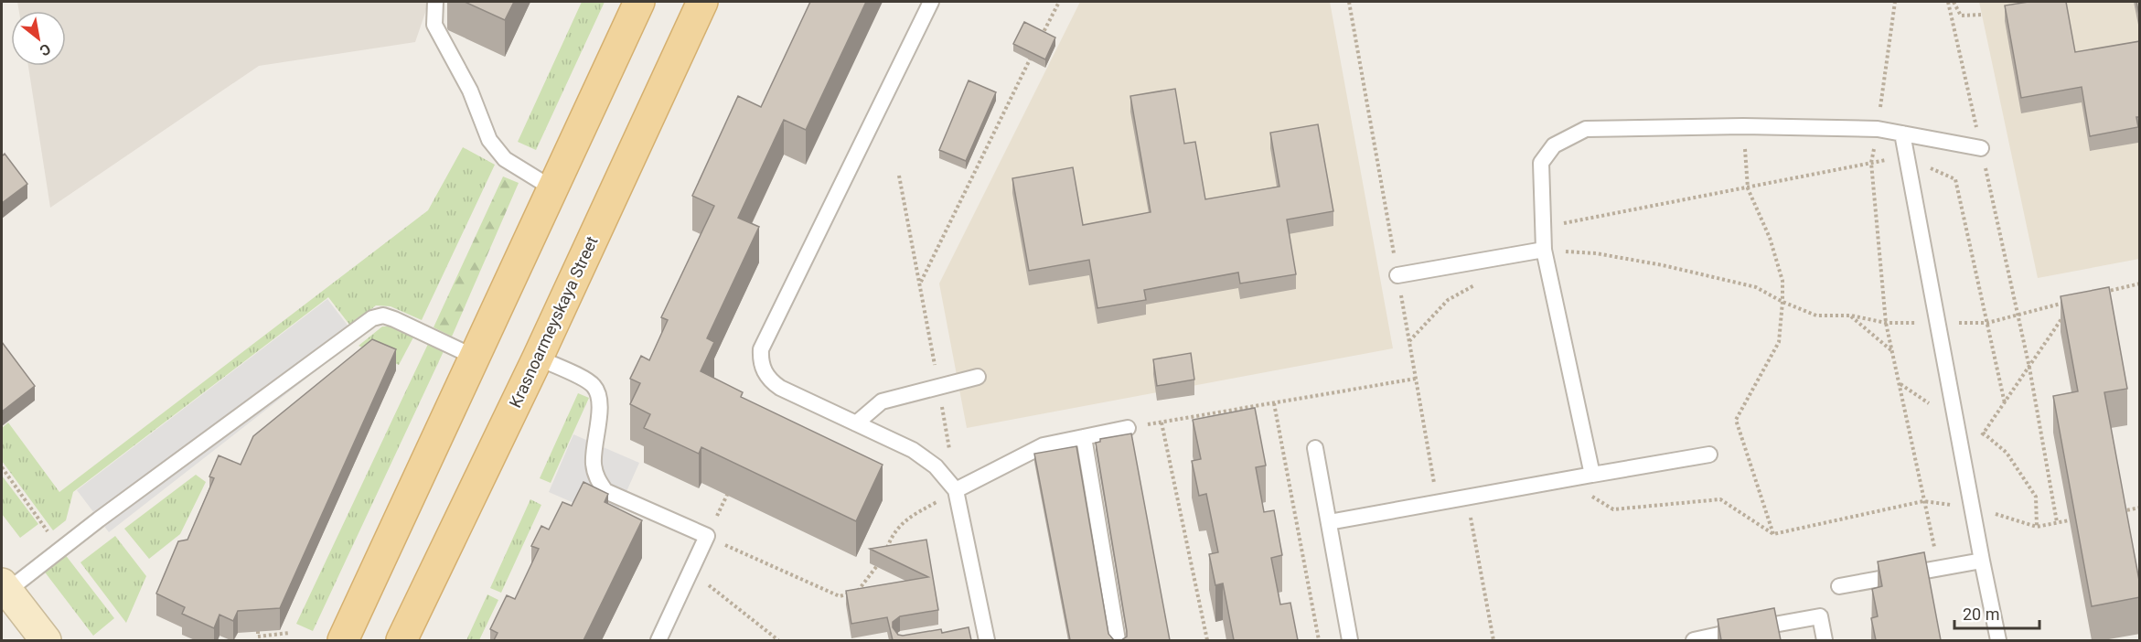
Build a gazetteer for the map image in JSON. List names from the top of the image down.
{
  "streets": {
    "main road": ["Krasnoarmeyskaya Street"]
  },
  "scale_bar": "20 m",
  "north": "bottom right"
}
